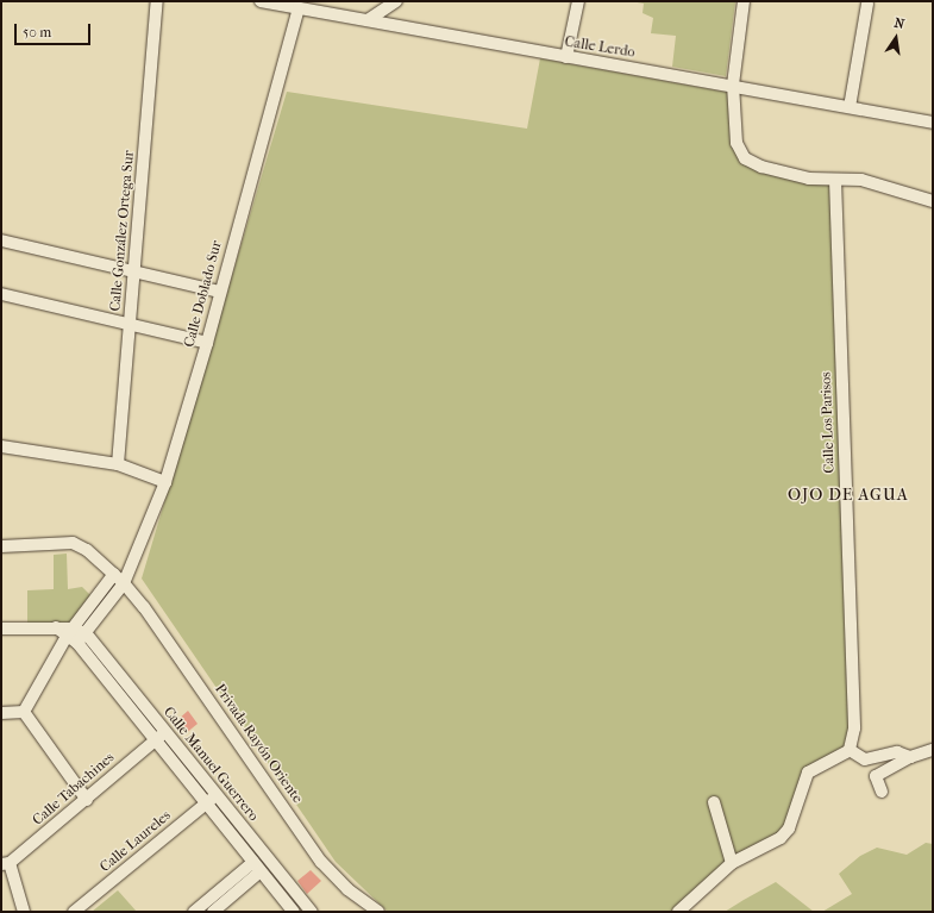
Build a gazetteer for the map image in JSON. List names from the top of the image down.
{
  "streets": {
    "street": [
      "Calle Lerdo",
      "Calle González Ortega Sur",
      "Calle Doblado Sur",
      "Calle Los Parisos",
      "Privada Rayón Oriente",
      "Calle Manuel Guerrero",
      "Calle Tabachines",
      "Calle Laureles"
    ]
  },
  "crossings": [
    ["Calle Lerdo", "Calle Doblado Sur"],
    ["Calle Doblado Sur", "Privada Rayón Oriente"],
    ["Calle Manuel Guerrero", "Calle Tabachines"],
    ["Calle Manuel Guerrero", "Calle Laureles"]
  ],
  "districts": ["OJO DE AGUA"],
  "scale_bar": "50 m",
  "north": "top"
}
